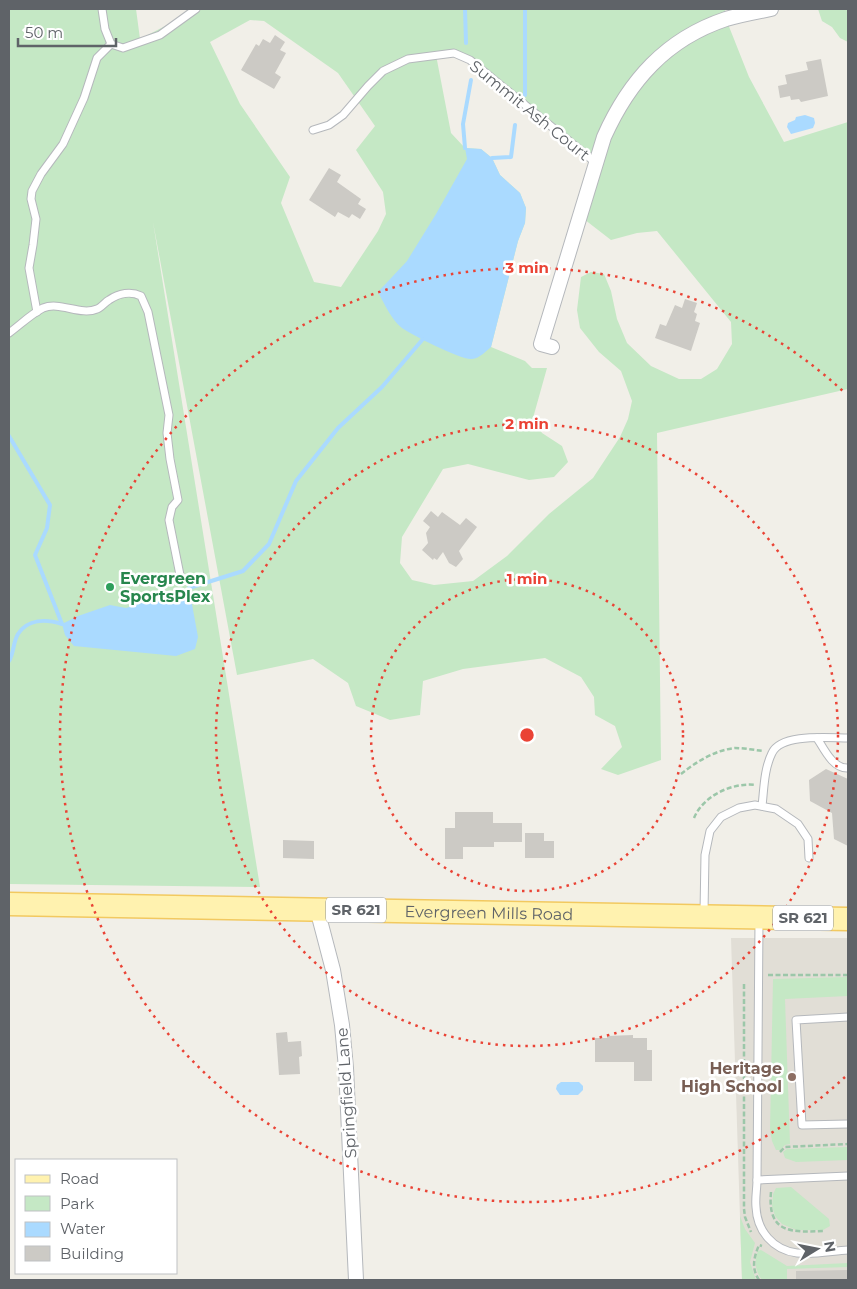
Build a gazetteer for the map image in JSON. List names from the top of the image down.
{
  "streets": {
    "main road": ["SR 621", "Evergreen Mills Road"],
    "street": ["Summit Ash Court", "Springfield Lane"]
  },
  "crossings": [
    ["SR 621", "Evergreen Mills Road"],
    ["Evergreen Mills Road", "Springfield Lane"]
  ],
  "places": ["Evergreen SportsPlex", "Heritage High School"],
  "legend": [
    "Road",
    "Park",
    "Water",
    "Building"
  ],
  "scale_bar": "50 m",
  "north": "right",
  "rings": ["3 min", "2 min", "1 min"]
}
